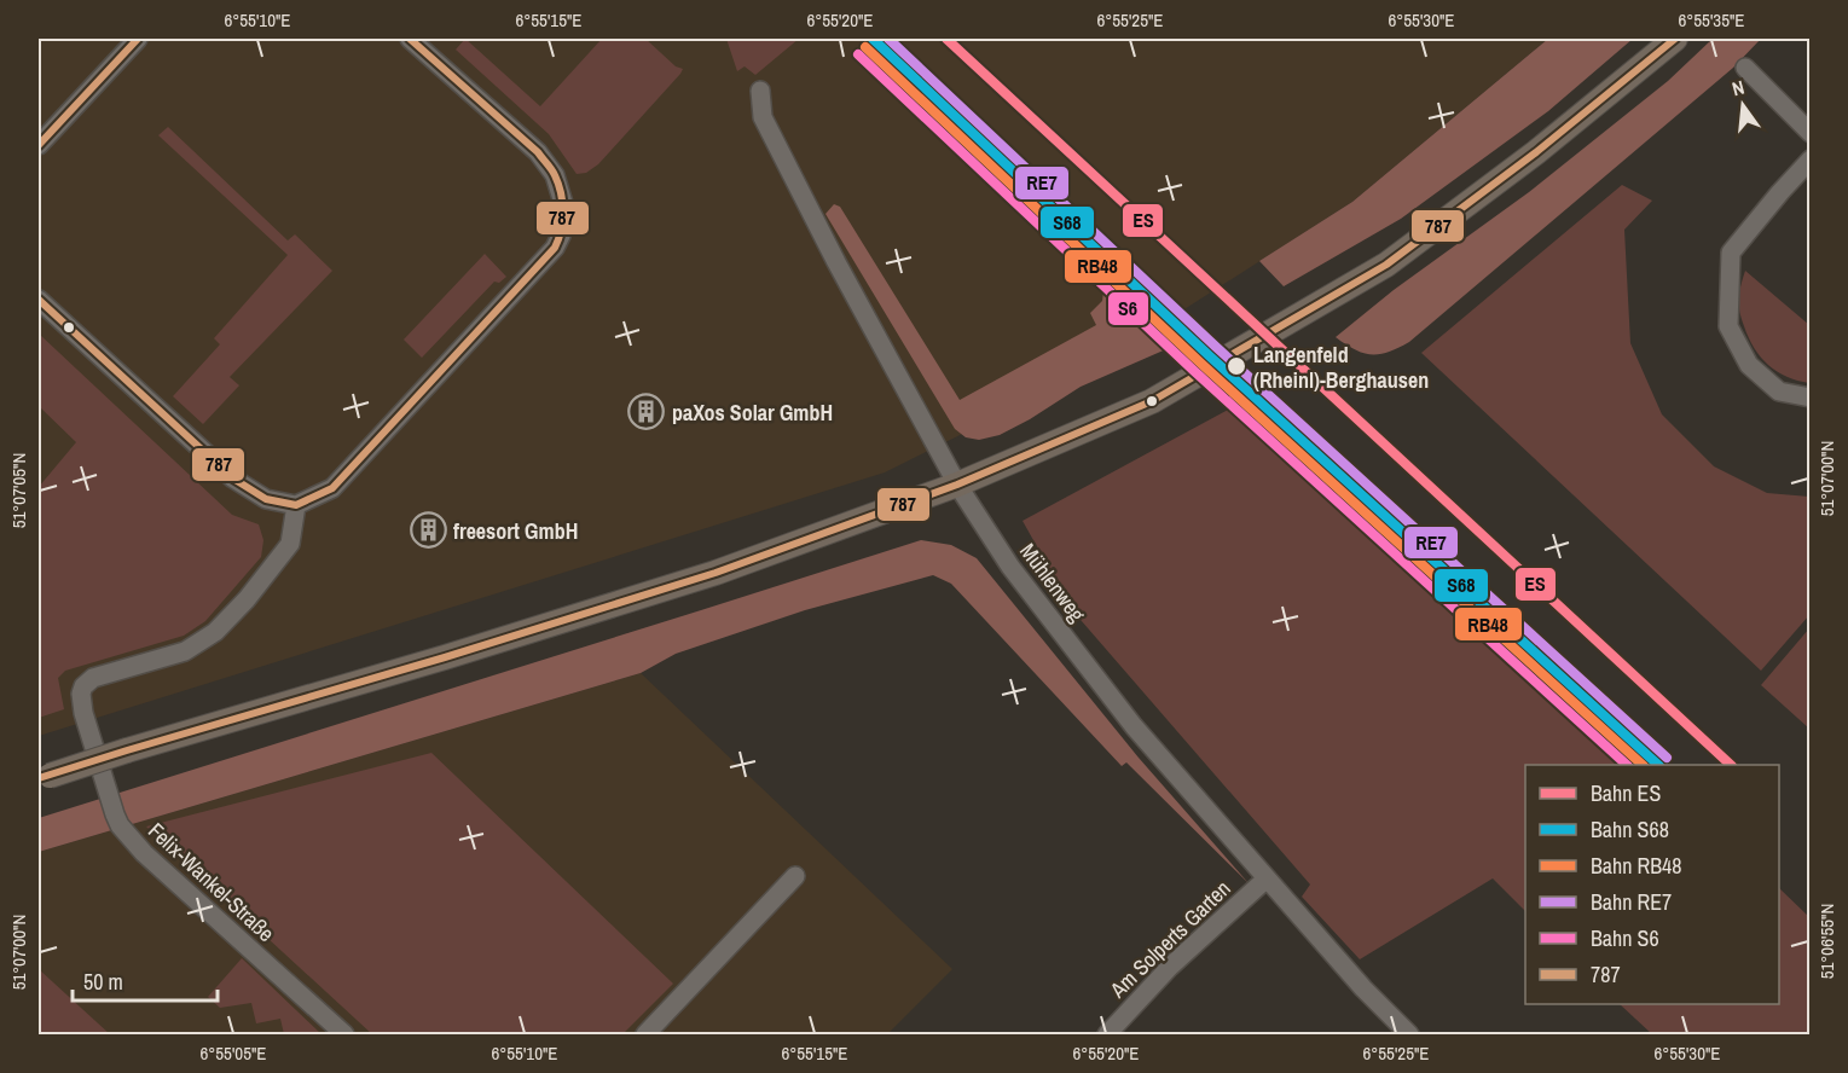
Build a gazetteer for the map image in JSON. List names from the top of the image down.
{
  "streets": {
    "street": ["Mühlenweg", "Felix-Wankel-Straße", "Am Solperts Garten"]
  },
  "crossings": [
    ["Mühlenweg", "Am Solperts Garten"]
  ],
  "places": {
    "other": ["Langenfeld (Rheinl)-Berghausen"],
    "building": ["paXos Solar GmbH", "freesort GmbH"]
  },
  "lines": [
    "rail line ES",
    "rail line S68",
    "rail line RE7",
    "transit line 787",
    "rail line RB48",
    "rail line S6"
  ],
  "legend": [
    "Bahn ES",
    "Bahn S68",
    "Bahn RB48",
    "Bahn RE7",
    "Bahn S6",
    "787"
  ],
  "scale_bar": "50 m",
  "north": "top",
  "coordinates": [
    "6°55'10\"E",
    "6°55'15\"E",
    "6°55'20\"E",
    "6°55'25\"E",
    "6°55'30\"E",
    "6°55'35\"E",
    "51°07'00\"N",
    "51°07'05\"N",
    "51°06'55\"N",
    "6°55'05\"E"
  ]
}
